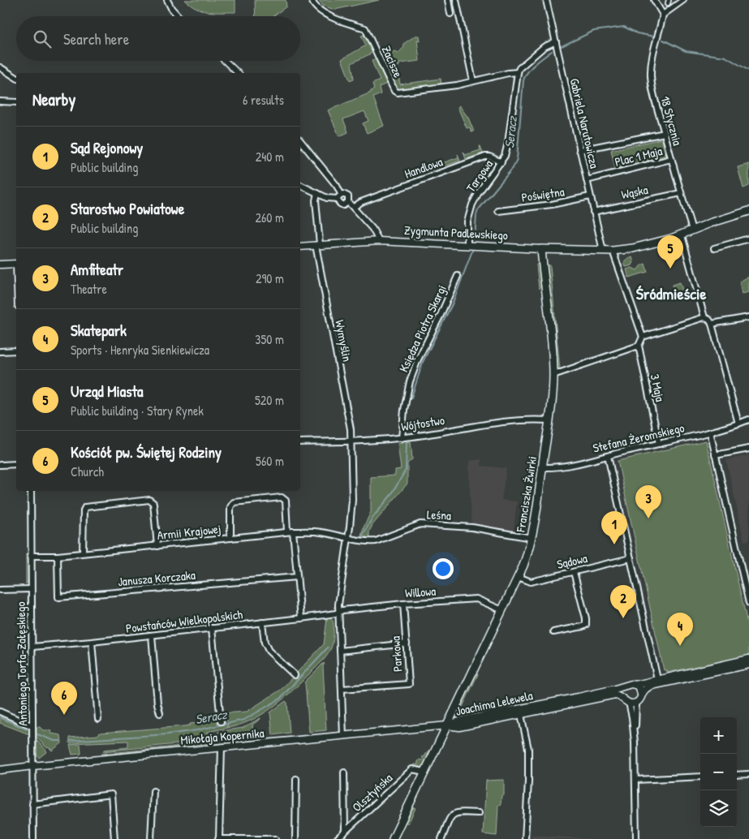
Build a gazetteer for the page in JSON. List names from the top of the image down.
{
  "streets": {
    "main road": ["Zygmunta Padlewskiego", "Franciszka Żwirki"],
    "street": [
      "Zacisze",
      "18 Stycznia",
      "Gabriela Narutowicza",
      "Plac 1 Maja",
      "Handlowa",
      "Targowa",
      "Wąska",
      "Poświętna",
      "Księdza Piotra Skargi",
      "Wymyślin",
      "3 Maja",
      "Wójtostwo",
      "Stefana Żeromskiego",
      "Leśna",
      "Armii Krajowej",
      "Sądowa",
      "Janusza Korczaka",
      "Willowa",
      "Powstańców Wielkopolskich",
      "Parkowa",
      "Antoniego Torfa-Załęskiego",
      "Joachima Lelewela",
      "Mikołaja Kopernika",
      "Olsztyńska"
    ]
  },
  "crossings": [
    ["Zacisze", "Targowa"],
    ["18 Stycznia", "Plac 1 Maja"],
    ["18 Stycznia", "Wąska"],
    ["18 Stycznia", "Zygmunta Padlewskiego"],
    ["Gabriela Narutowicza", "Plac 1 Maja"],
    ["Gabriela Narutowicza", "Wąska"],
    ["Gabriela Narutowicza", "Poświętna"],
    ["Gabriela Narutowicza", "Zygmunta Padlewskiego"],
    ["Handlowa", "Targowa"],
    ["Targowa", "Zygmunta Padlewskiego"],
    ["Zygmunta Padlewskiego", "Wymyślin"],
    ["Zygmunta Padlewskiego", "Franciszka Żwirki"],
    ["Księdza Piotra Skargi", "Wójtostwo"],
    ["Wymyślin", "Wójtostwo"],
    ["Wymyślin", "Leśna"],
    ["Wymyślin", "Armii Krajowej"],
    ["Wymyślin", "Willowa"],
    ["Wymyślin", "Powstańców Wielkopolskich"],
    ["Wymyślin", "Parkowa"],
    ["Wymyślin", "Mikołaja Kopernika"],
    ["3 Maja", "Stefana Żeromskiego"],
    ["Wójtostwo", "Franciszka Żwirki"],
    ["Stefana Żeromskiego", "Franciszka Żwirki"],
    ["Franciszka Żwirki", "Leśna"],
    ["Franciszka Żwirki", "Sądowa"],
    ["Franciszka Żwirki", "Willowa"],
    ["Franciszka Żwirki", "Joachima Lelewela"],
    ["Franciszka Żwirki", "Mikołaja Kopernika"],
    ["Franciszka Żwirki", "Olsztyńska"],
    ["Leśna", "Armii Krajowej"],
    ["Armii Krajowej", "Janusza Korczaka"],
    ["Armii Krajowej", "Antoniego Torfa-Załęskiego"],
    ["Willowa", "Powstańców Wielkopolskich"],
    ["Willowa", "Parkowa"],
    ["Powstańców Wielkopolskich", "Antoniego Torfa-Załęskiego"],
    ["Antoniego Torfa-Załęskiego", "Mikołaja Kopernika"],
    ["Joachima Lelewela", "Mikołaja Kopernika"]
  ],
  "districts": ["Śródmieście"],
  "water": ["Seracz"],
  "page": {
    "search": "Search here",
    "heading": ["Nearby", "6 results"],
    "list": [
      {
        "mark": "1",
        "name": "Sąd Rejonowy",
        "note": "Public building",
        "value": "240 m"
      },
      {
        "mark": "2",
        "name": "Starostwo Powiatowe",
        "note": "Public building",
        "value": "260 m"
      },
      {
        "mark": "3",
        "name": "Amfiteatr",
        "note": "Theatre",
        "value": "290 m"
      },
      {
        "mark": "4",
        "name": "Skatepark",
        "note": "Sports · Henryka Sienkiewicza",
        "value": "350 m"
      },
      {
        "mark": "5",
        "name": "Urząd Miasta",
        "note": "Public building · Stary Rynek",
        "value": "520 m"
      },
      {
        "mark": "6",
        "name": "Kościół pw. Świętej Rodziny",
        "note": "Church",
        "value": "560 m"
      }
    ],
    "pins": [
      "5",
      "3",
      "1",
      "2",
      "4",
      "6"
    ],
    "map_buttons": ["+", "−"]
  }
}
